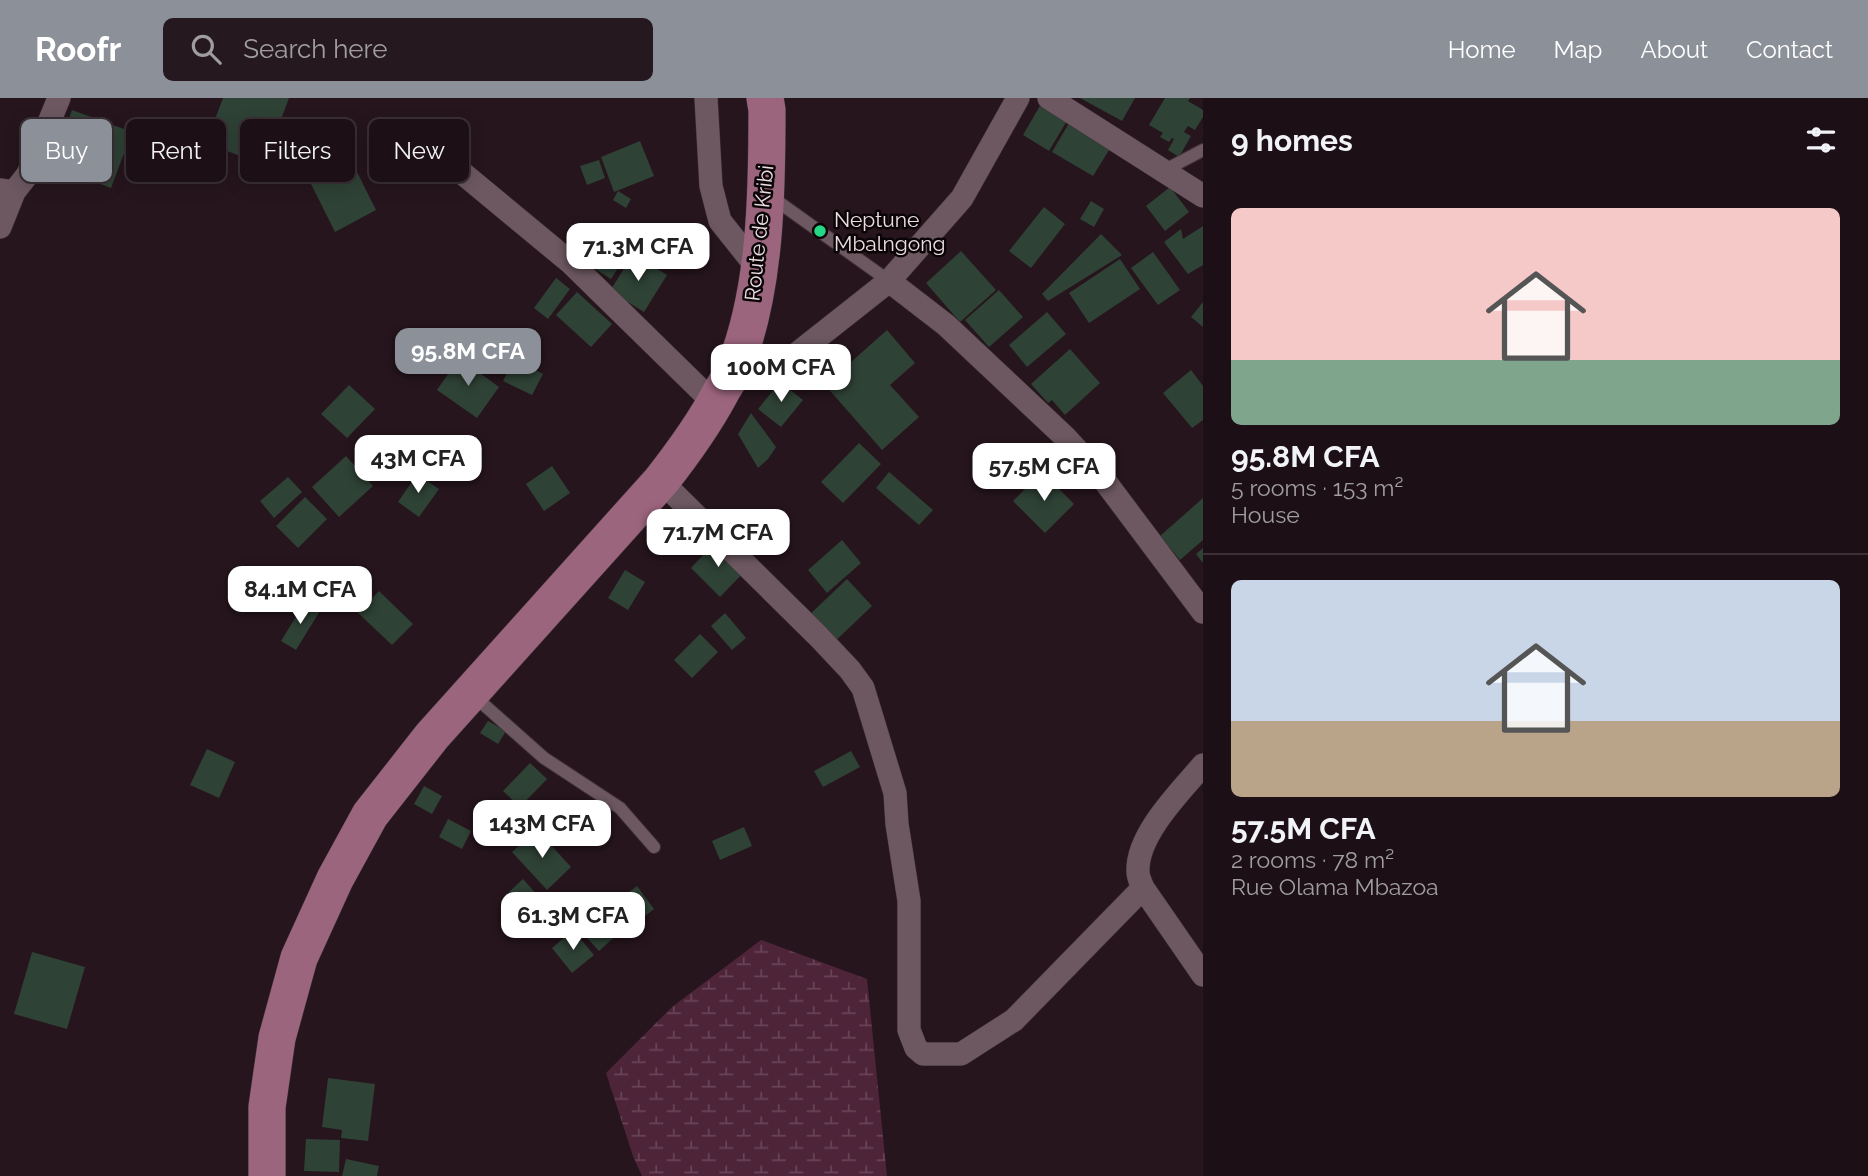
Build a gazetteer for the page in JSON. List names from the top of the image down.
{
  "streets": {
    "main road": ["Route de Kribi"]
  },
  "places": ["Neptune Mbalngong"],
  "page": {
    "header": "Roofr",
    "search": "Search here",
    "nav": [
      "Home",
      "Map",
      "About",
      "Contact"
    ],
    "heading": "9 homes",
    "chip": [
      "Buy",
      "Rent",
      "Filters",
      "New"
    ],
    "list": [
      {
        "name": "95.8M CFA",
        "note": "5 rooms · 153 m² · House"
      },
      {
        "name": "57.5M CFA",
        "note": "2 rooms · 78 m² · Rue Olama Mbazoa"
      }
    ],
    "price": [
      "71.3M CFA",
      "95.8M CFA",
      "100M CFA",
      "43M CFA",
      "57.5M CFA",
      "71.7M CFA",
      "84.1M CFA",
      "143M CFA",
      "61.3M CFA"
    ]
  }
}
